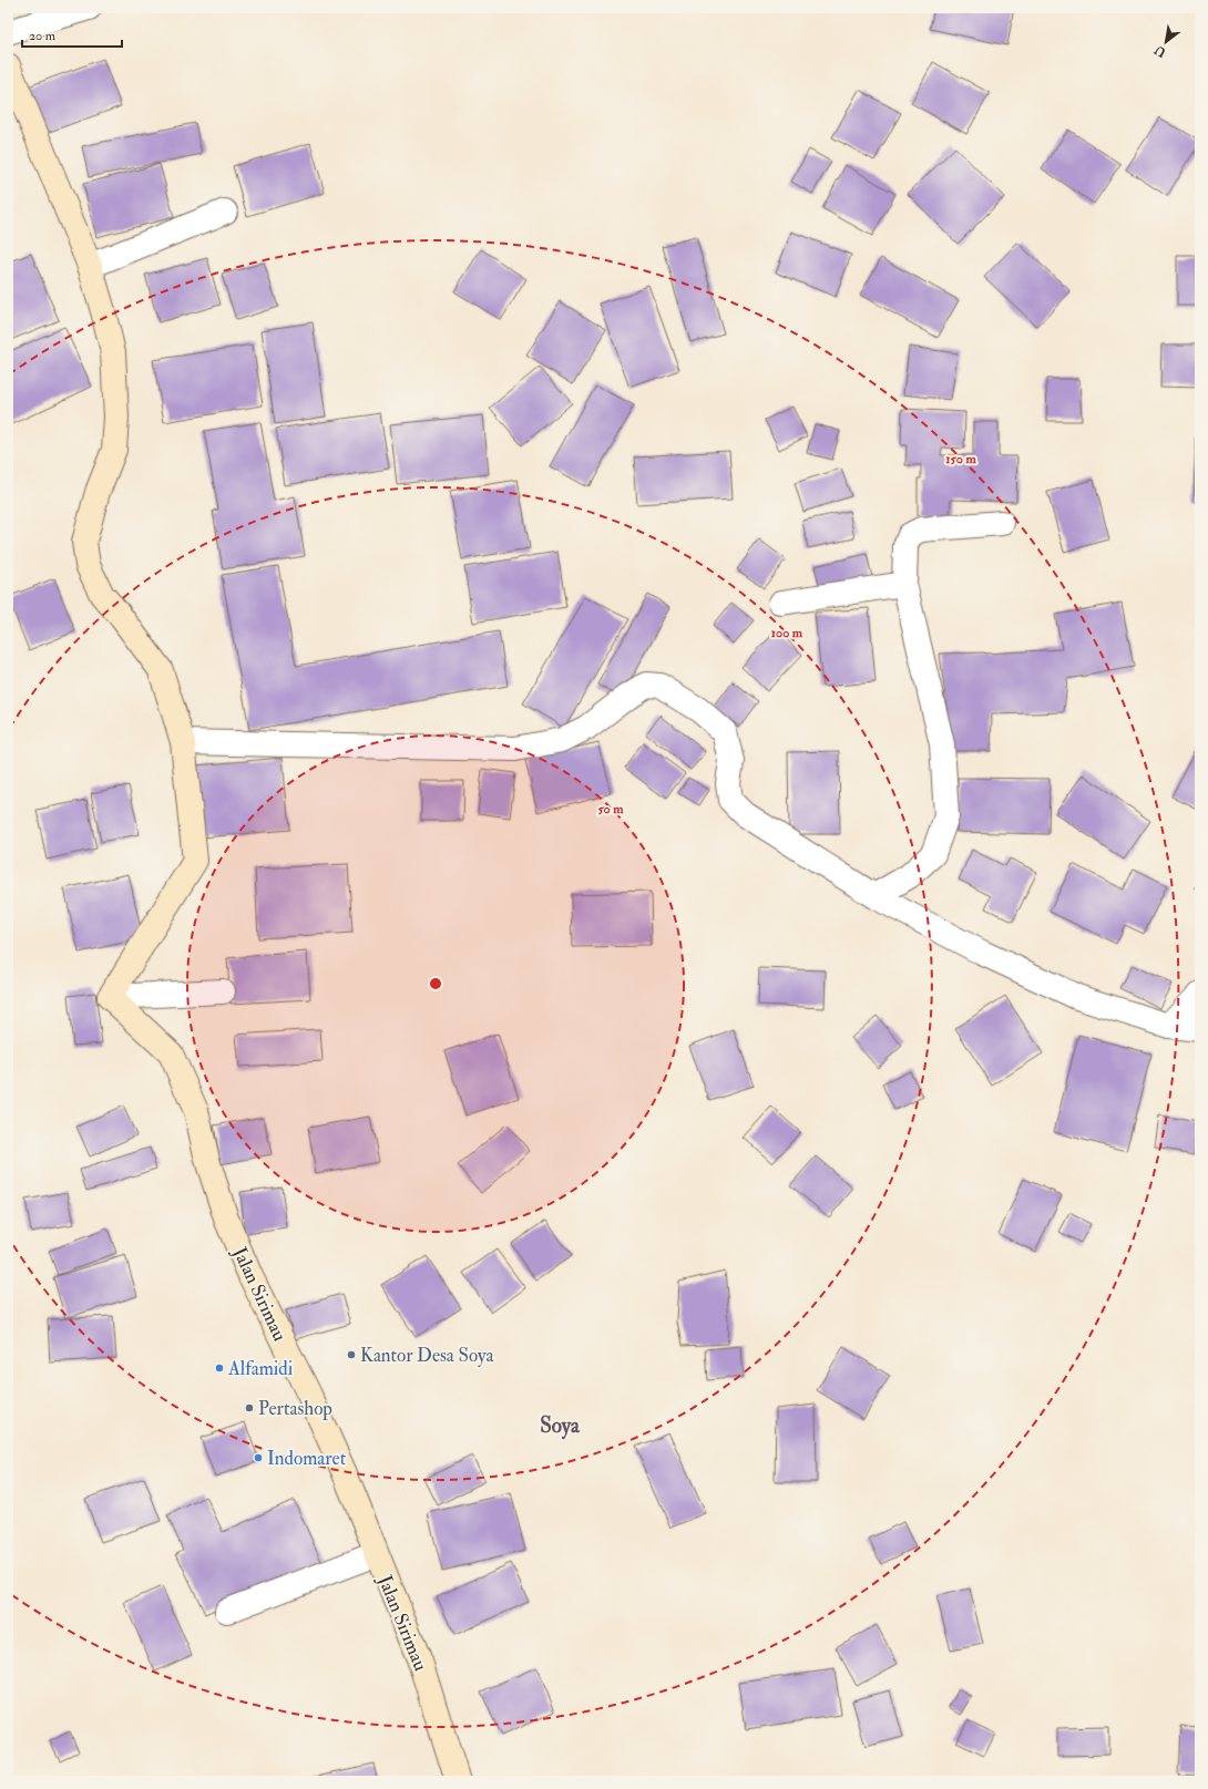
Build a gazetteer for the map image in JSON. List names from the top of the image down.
{
  "streets": {
    "main road": ["Jalan Sirimau"]
  },
  "districts": ["Soya"],
  "places": [
    "Kantor Desa Soya",
    "Alfamidi",
    "Pertashop",
    "Indomaret"
  ],
  "scale_bar": "20 m",
  "north": "bottom left",
  "rings": ["150 m", "100 m", "50 m"]
}
